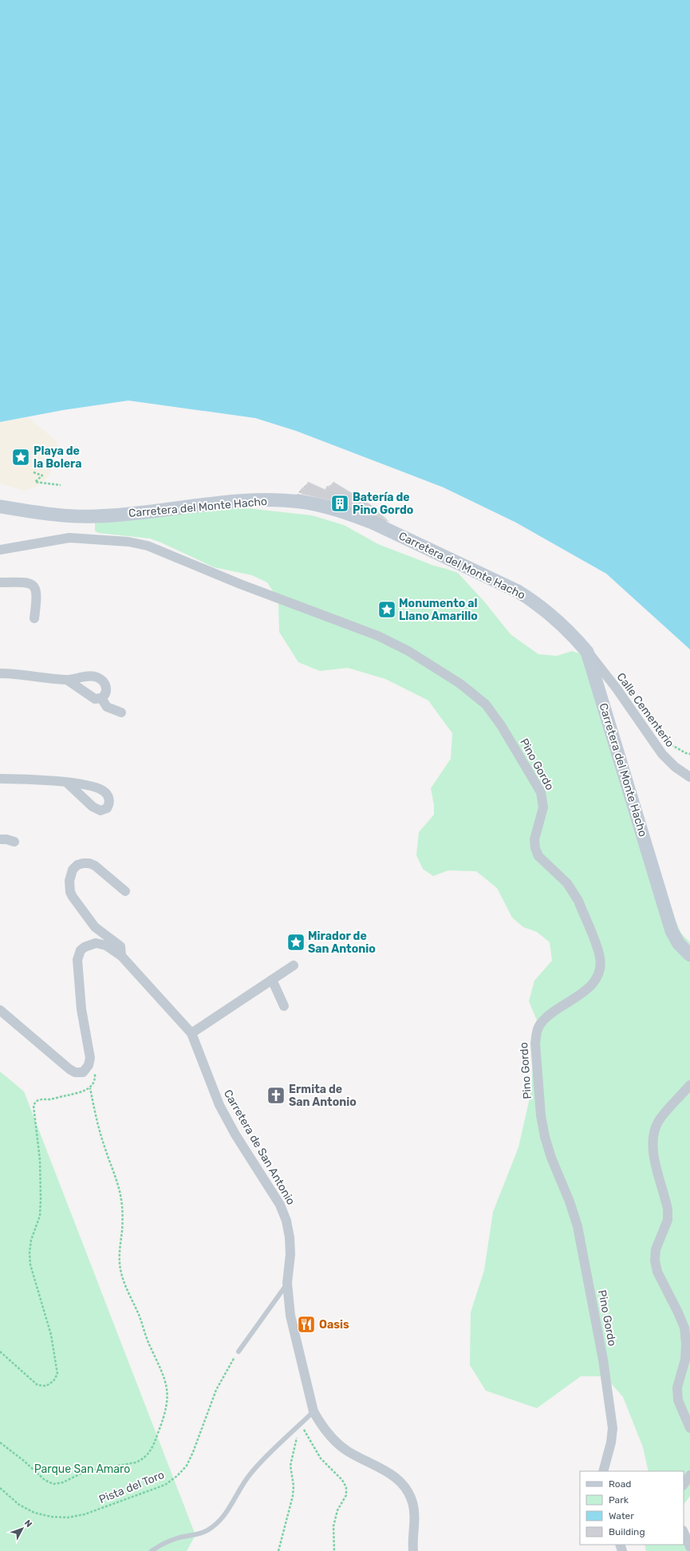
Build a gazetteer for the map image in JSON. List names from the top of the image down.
{
  "streets": {
    "main road": ["Carretera del Monte Hacho"],
    "street": ["Calle Cementerio", "Pino Gordo", "Carretera de San Antonio"],
    "path": ["Pista del Toro"]
  },
  "crossings": [
    ["Carretera del Monte Hacho", "Calle Cementerio"]
  ],
  "parks": ["Parque San Amaro"],
  "places": {
    "place": ["Playa de la Bolera", "Monumento al Llano Amarillo", "Mirador de San Antonio"],
    "building": ["Batería de Pino Gordo"],
    "church": ["Ermita de San Antonio"],
    "restaurant": ["Oasis"]
  },
  "legend": [
    "Road",
    "Park",
    "Water",
    "Building"
  ],
  "north": "top right"
}
